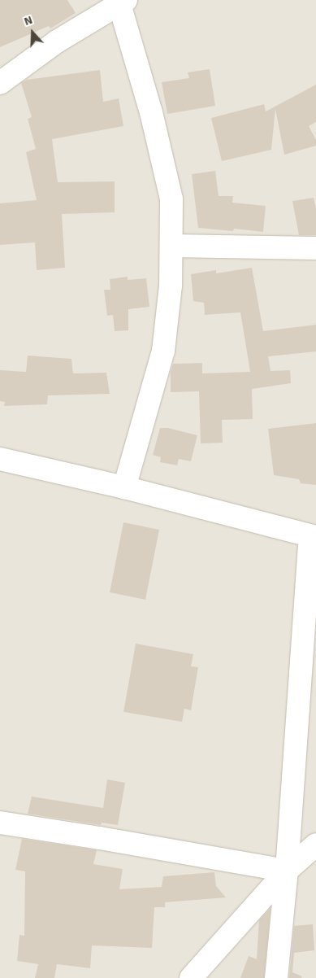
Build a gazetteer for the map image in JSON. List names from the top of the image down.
{
  "north": "top"
}
